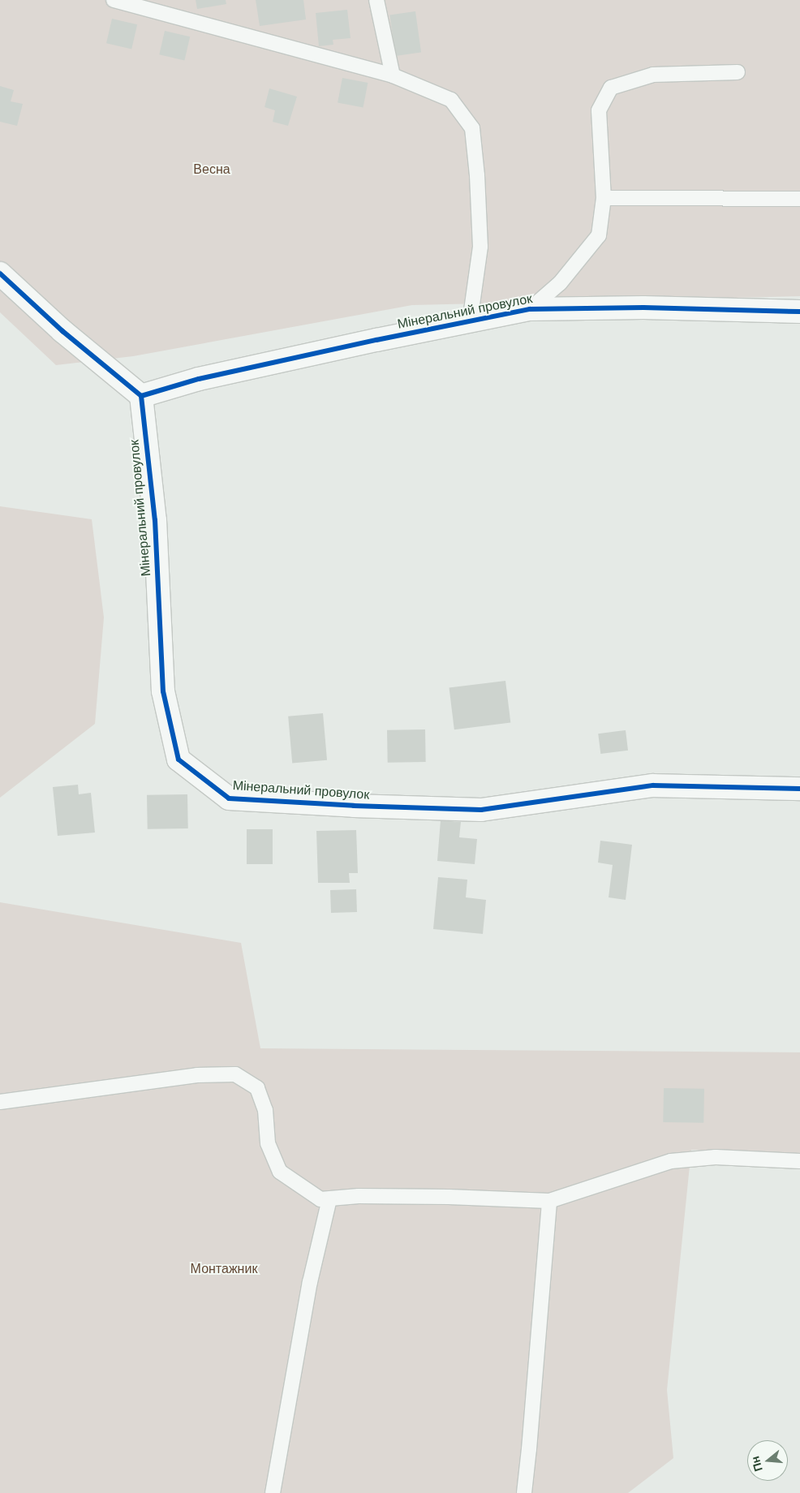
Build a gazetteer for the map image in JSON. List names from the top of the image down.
{
  "streets": {
    "street": ["Мінеральний провулок"]
  },
  "parks": ["Весна", "Монтажник"],
  "north": "left"
}
